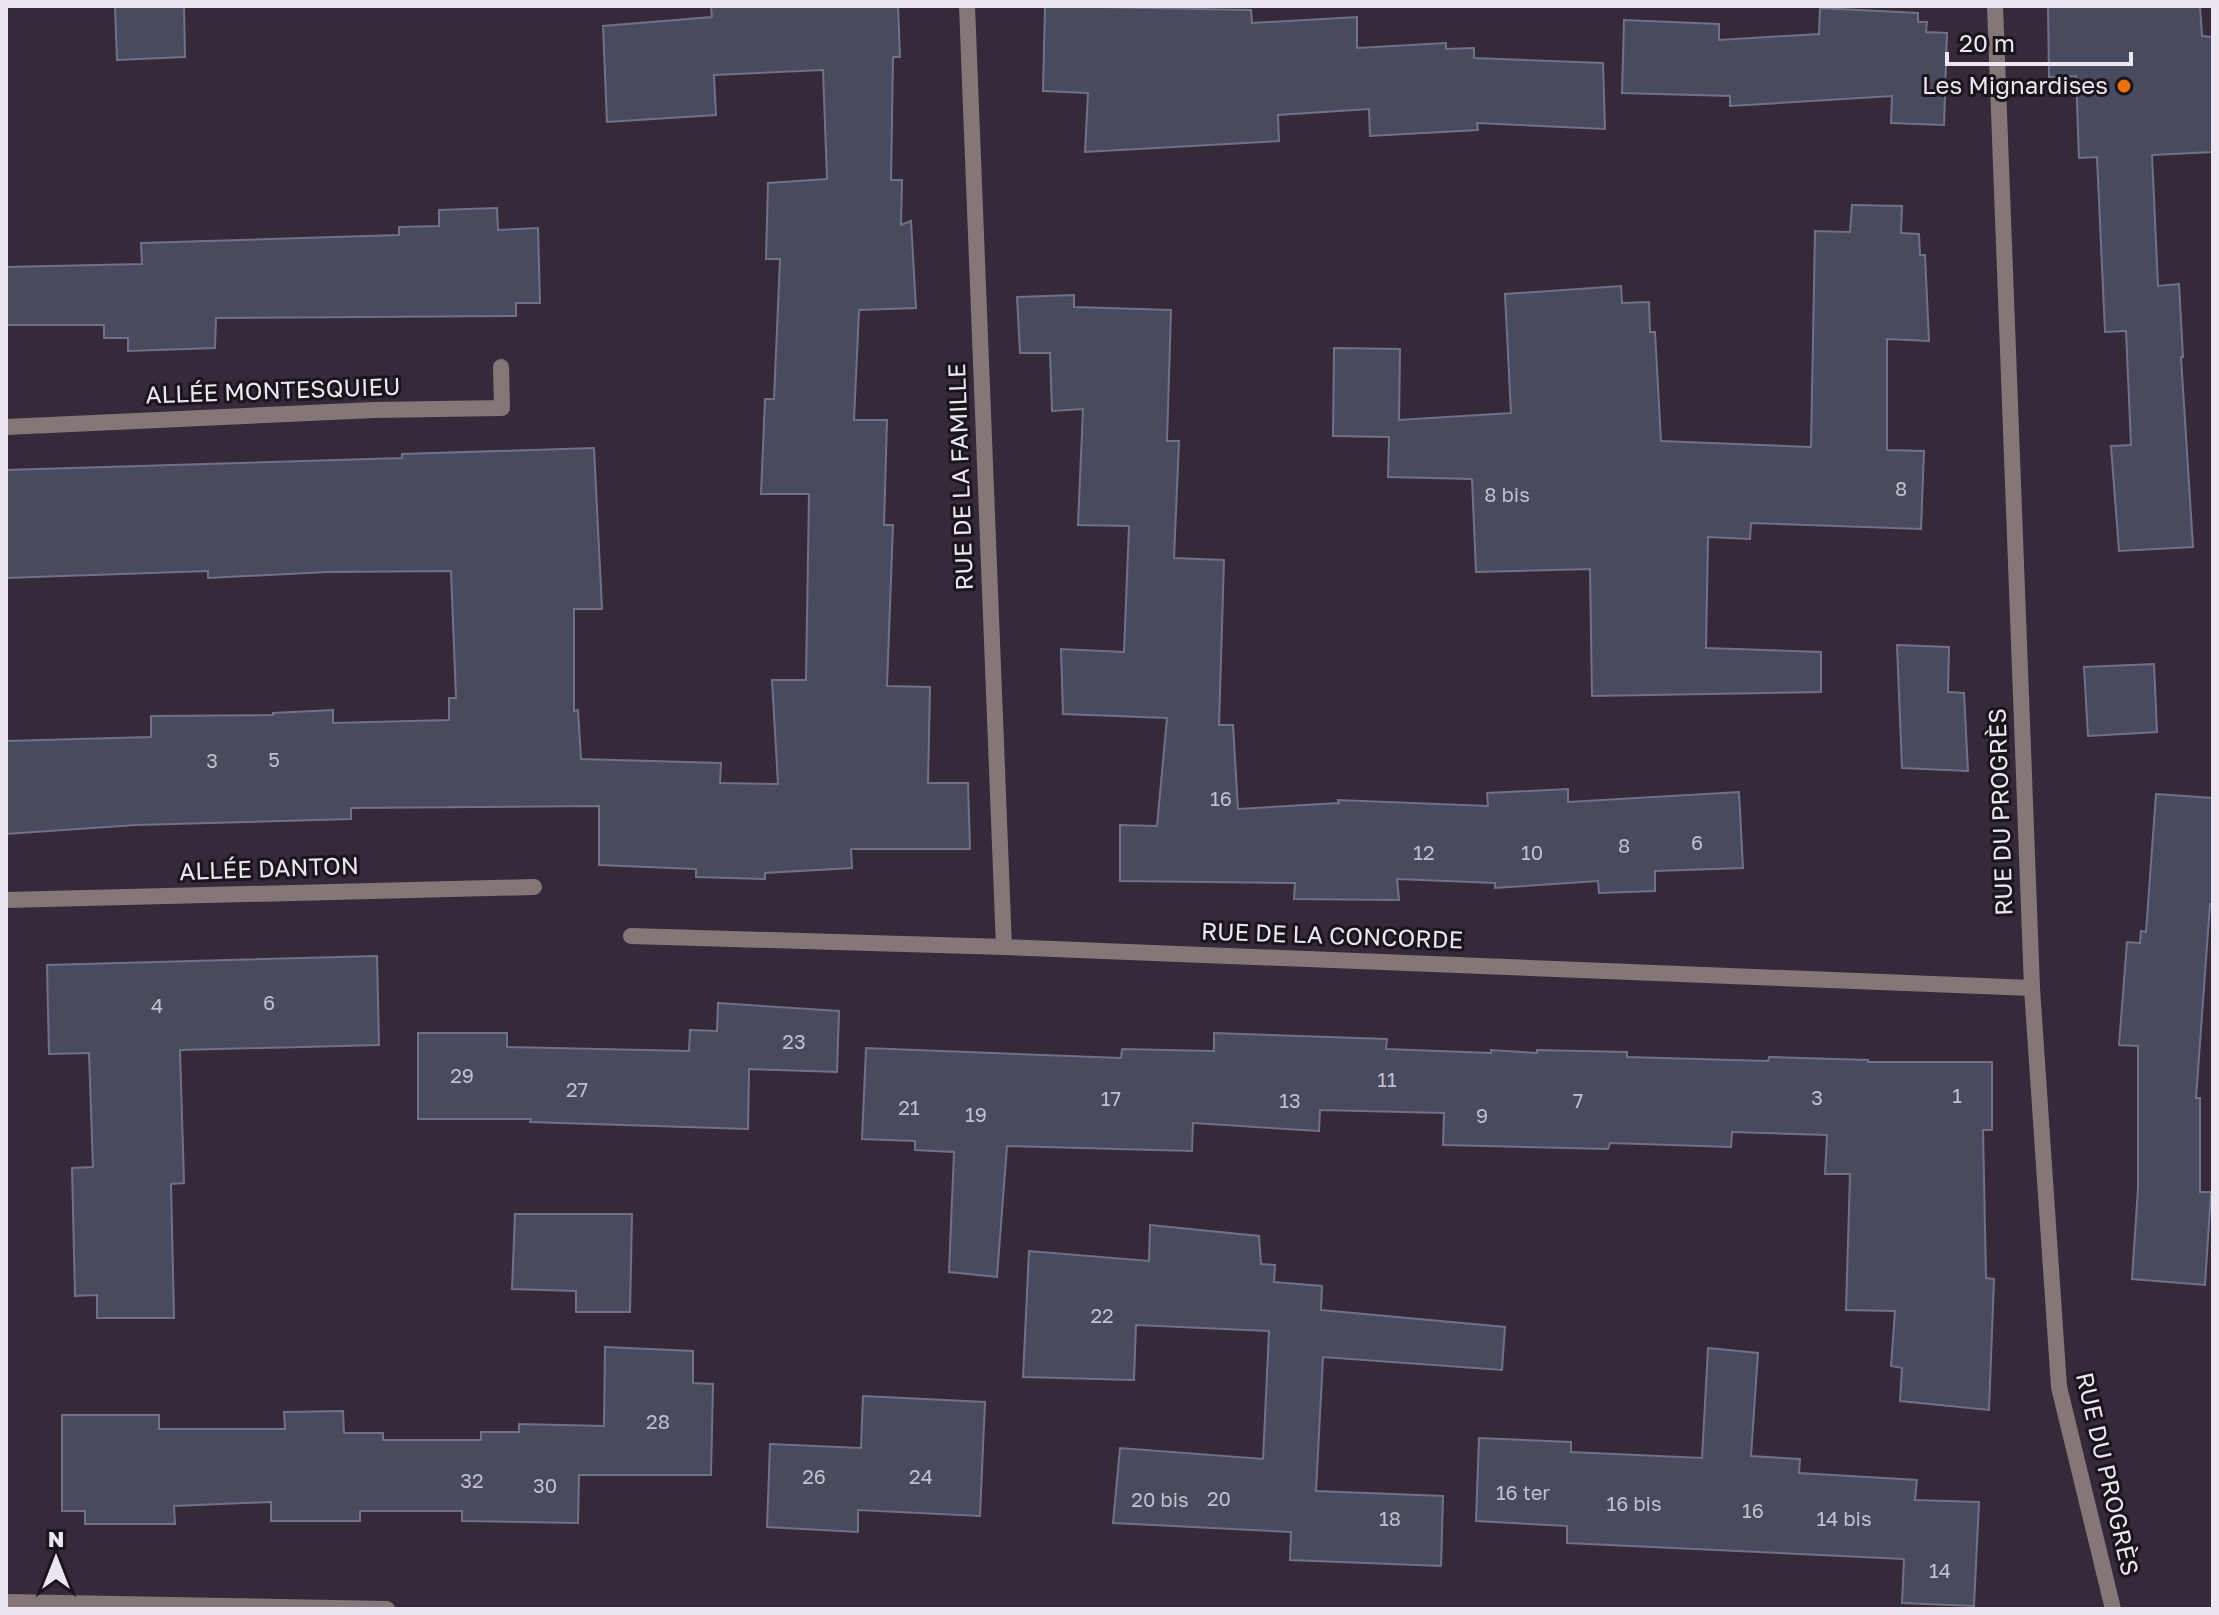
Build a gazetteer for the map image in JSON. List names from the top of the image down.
{
  "streets": {
    "street": [
      "ALLÉE MONTESQUIEU",
      "RUE DE LA FAMILLE",
      "RUE DU PROGRÈS",
      "ALLÉE DANTON",
      "RUE DE LA CONCORDE"
    ]
  },
  "crossings": [
    ["RUE DE LA FAMILLE", "RUE DE LA CONCORDE"],
    ["RUE DU PROGRÈS", "RUE DE LA CONCORDE"]
  ],
  "places": ["Les Mignardises"],
  "house_numbers": [
    "8",
    "8 bis",
    "5",
    "3",
    "16",
    "6",
    "8",
    "12",
    "10",
    "6",
    "4",
    "23",
    "29",
    "11",
    "27",
    "1",
    "3",
    "17",
    "13",
    "7",
    "21",
    "19",
    "9",
    "22",
    "28",
    "26",
    "24",
    "32",
    "30",
    "16 ter",
    "20",
    "20 bis",
    "16 bis",
    "16",
    "18",
    "14 bis",
    "14"
  ],
  "scale_bar": "20 m",
  "north": "top"
}
